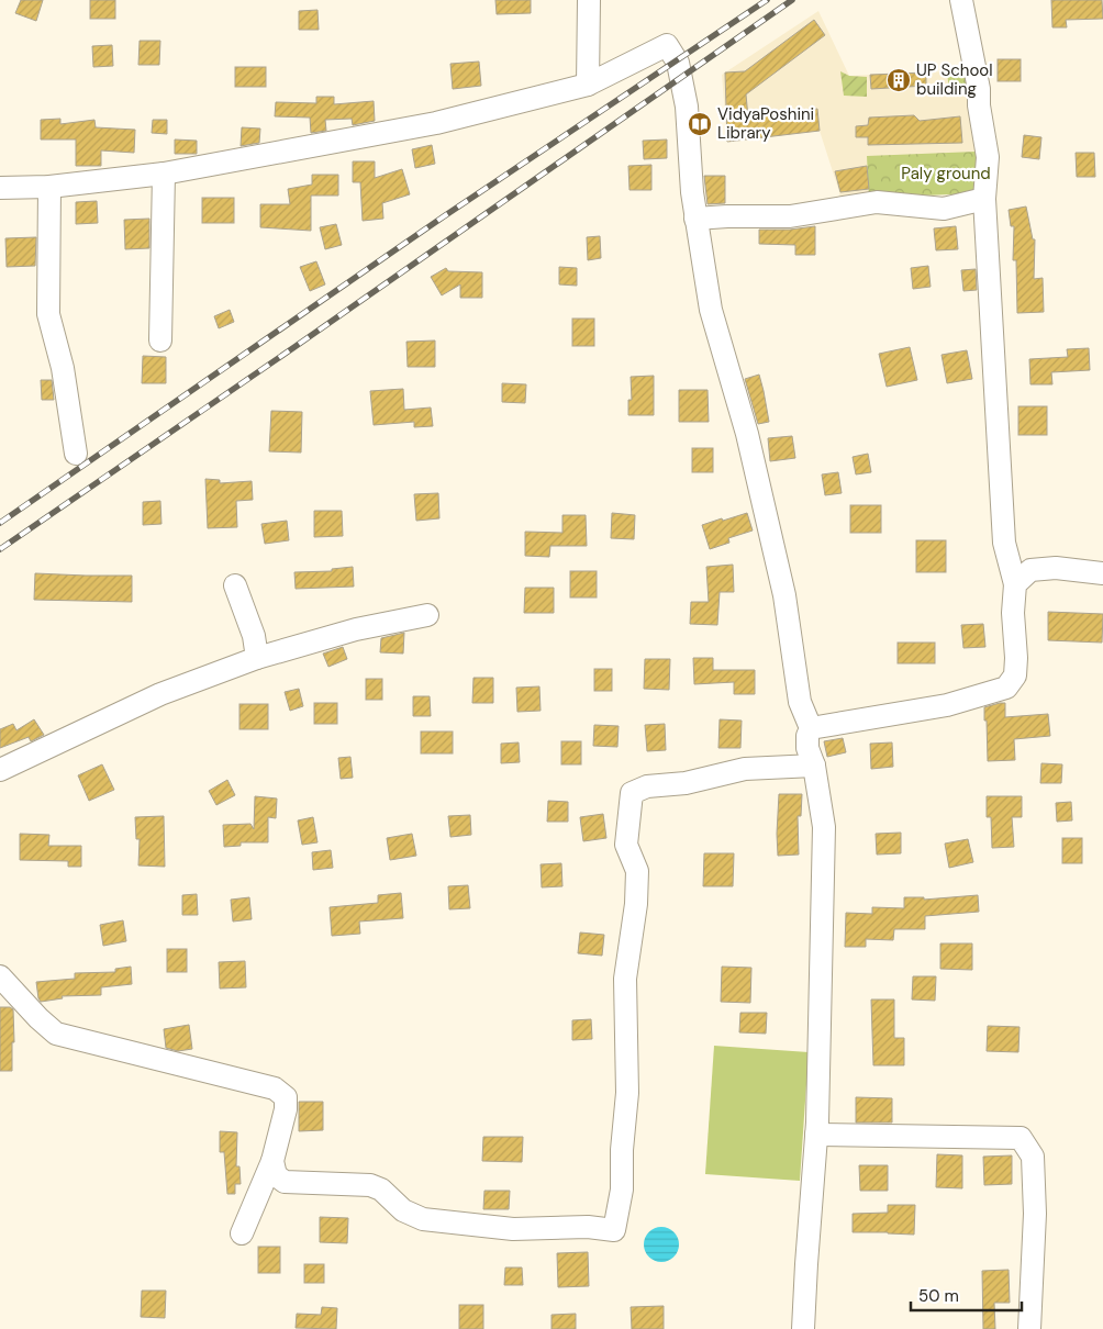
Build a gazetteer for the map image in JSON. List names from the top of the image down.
{
  "parks": ["Paly ground"],
  "places": {
    "building": ["UP School building"],
    "library": ["VidyaPoshini Library"]
  },
  "scale_bar": "50 m"
}
